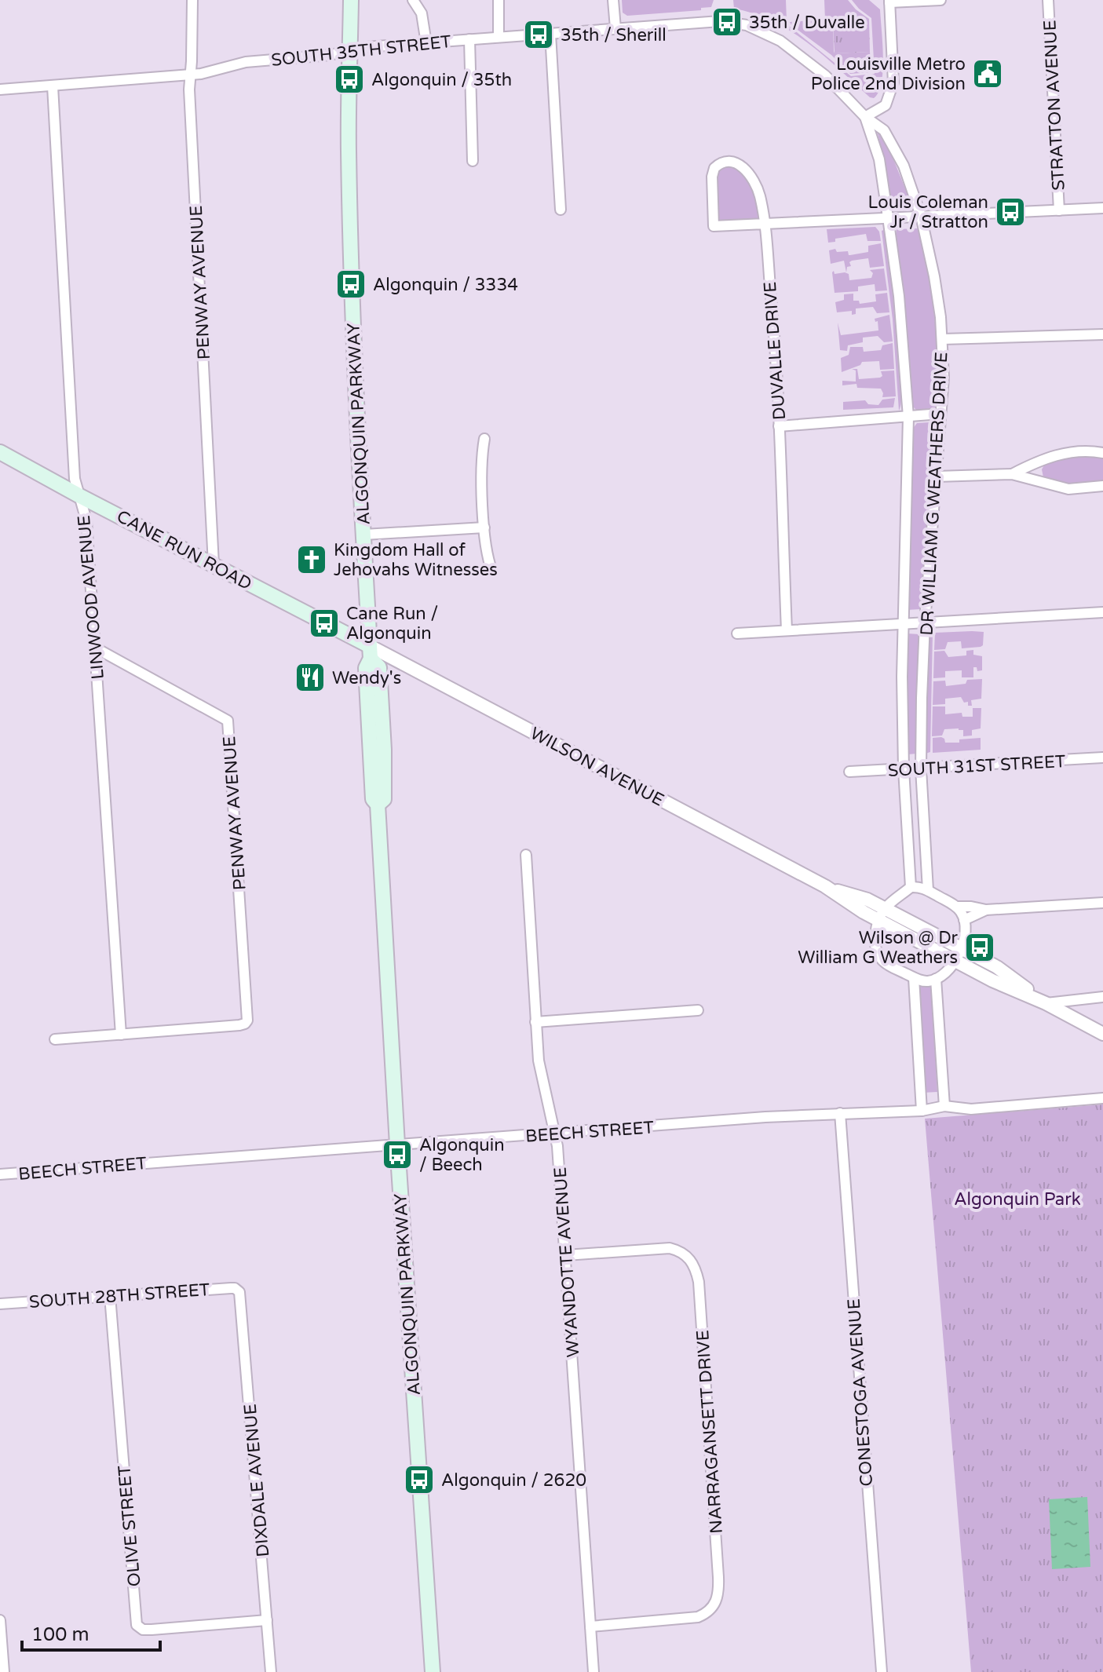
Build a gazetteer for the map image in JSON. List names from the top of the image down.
{
  "streets": {
    "main road": ["ALGONQUIN PARKWAY", "CANE RUN ROAD"],
    "street": [
      "SOUTH 35TH STREET",
      "STRATTON AVENUE",
      "PENWAY AVENUE",
      "DUVALLE DRIVE",
      "DR WILLIAM G WEATHERS DRIVE",
      "LINWOOD AVENUE",
      "SOUTH 31ST STREET",
      "WILSON AVENUE",
      "BEECH STREET",
      "WYANDOTTE AVENUE",
      "SOUTH 28TH STREET",
      "CONESTOGA AVENUE",
      "NARRAGANSETT DRIVE",
      "DIXDALE AVENUE",
      "OLIVE STREET"
    ]
  },
  "crossings": [
    ["SOUTH 35TH STREET", "PENWAY AVENUE"],
    ["SOUTH 35TH STREET", "ALGONQUIN PARKWAY"],
    ["SOUTH 35TH STREET", "DR WILLIAM G WEATHERS DRIVE"],
    ["SOUTH 35TH STREET", "LINWOOD AVENUE"],
    ["PENWAY AVENUE", "CANE RUN ROAD"],
    ["PENWAY AVENUE", "LINWOOD AVENUE"],
    ["ALGONQUIN PARKWAY", "CANE RUN ROAD"],
    ["ALGONQUIN PARKWAY", "WILSON AVENUE"],
    ["ALGONQUIN PARKWAY", "BEECH STREET"],
    ["DR WILLIAM G WEATHERS DRIVE", "SOUTH 31ST STREET"],
    ["CANE RUN ROAD", "LINWOOD AVENUE"],
    ["CANE RUN ROAD", "WILSON AVENUE"],
    ["BEECH STREET", "WYANDOTTE AVENUE"],
    ["BEECH STREET", "CONESTOGA AVENUE"],
    ["WYANDOTTE AVENUE", "NARRAGANSETT DRIVE"],
    ["SOUTH 28TH STREET", "DIXDALE AVENUE"],
    ["SOUTH 28TH STREET", "OLIVE STREET"],
    ["DIXDALE AVENUE", "OLIVE STREET"]
  ],
  "parks": ["Algonquin Park"],
  "places": {
    "bus stop": [
      "35th / Duvalle",
      "35th / Sherill",
      "Algonquin / 35th",
      "Louis Coleman Jr / Stratton",
      "Algonquin / 3334",
      "Cane Run / Algonquin",
      "Wilson @ Dr William G Weathers",
      "Algonquin / Beech",
      "Algonquin / 2620"
    ],
    "public building": ["Louisville Metro Police 2nd Division"],
    "church": ["Kingdom Hall of Jehovahs Witnesses"],
    "restaurant": ["Wendy's"]
  },
  "scale_bar": "100 m"
}
